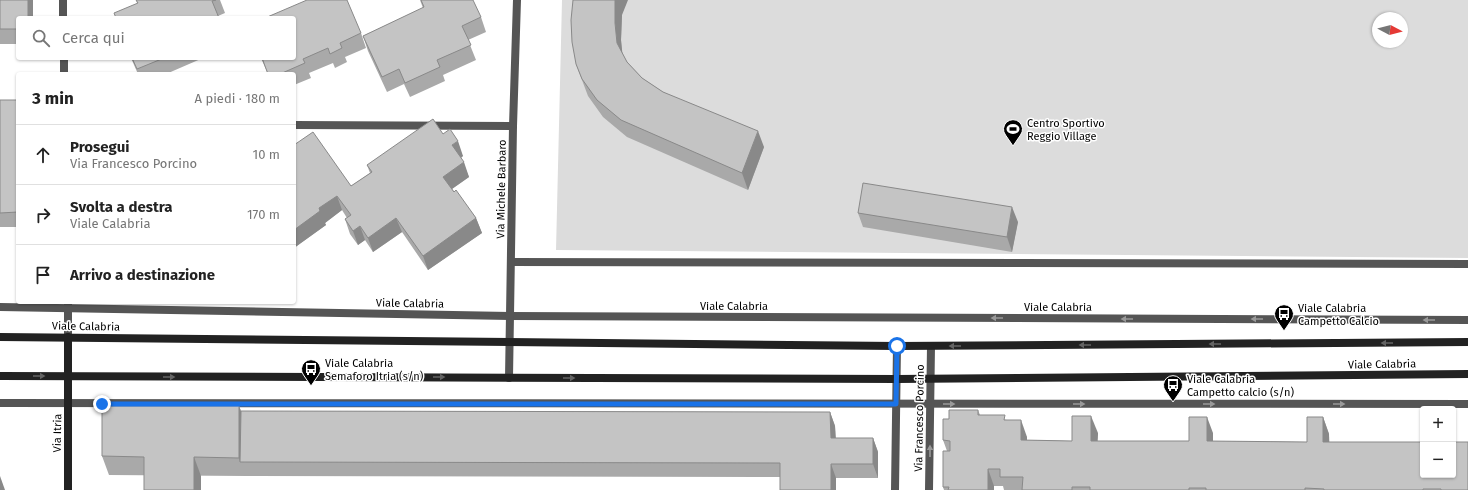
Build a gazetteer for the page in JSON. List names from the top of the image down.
{
  "streets": {
    "main road": ["Viale Calabria", "Via Itria"],
    "street": ["Via Michele Barbaro", "Via Francesco Porcino"]
  },
  "crossings": [
    ["Via Michele Barbaro", "Viale Calabria"],
    ["Viale Calabria", "Via Francesco Porcino"],
    ["Viale Calabria", "Via Itria"]
  ],
  "places": {
    "sports": ["Centro Sportivo Reggio Village"],
    "bus stop": ["Viale Calabria Campetto Calcio", "Viale Calabria Semaforo Itria (s/n)", "Viale Calabria Campetto calcio (s/n)"]
  },
  "north": "right",
  "page": {
    "search": "Cerca qui",
    "heading": ["3 min", "A piedi · 180 m"],
    "list": [
      ["Prosegui", "Via Francesco Porcino", "10 m"],
      ["Svolta a destra", "Viale Calabria", "170 m"],
      "Arrivo a destinazione"
    ],
    "map_buttons": ["+", "−"]
  }
}
